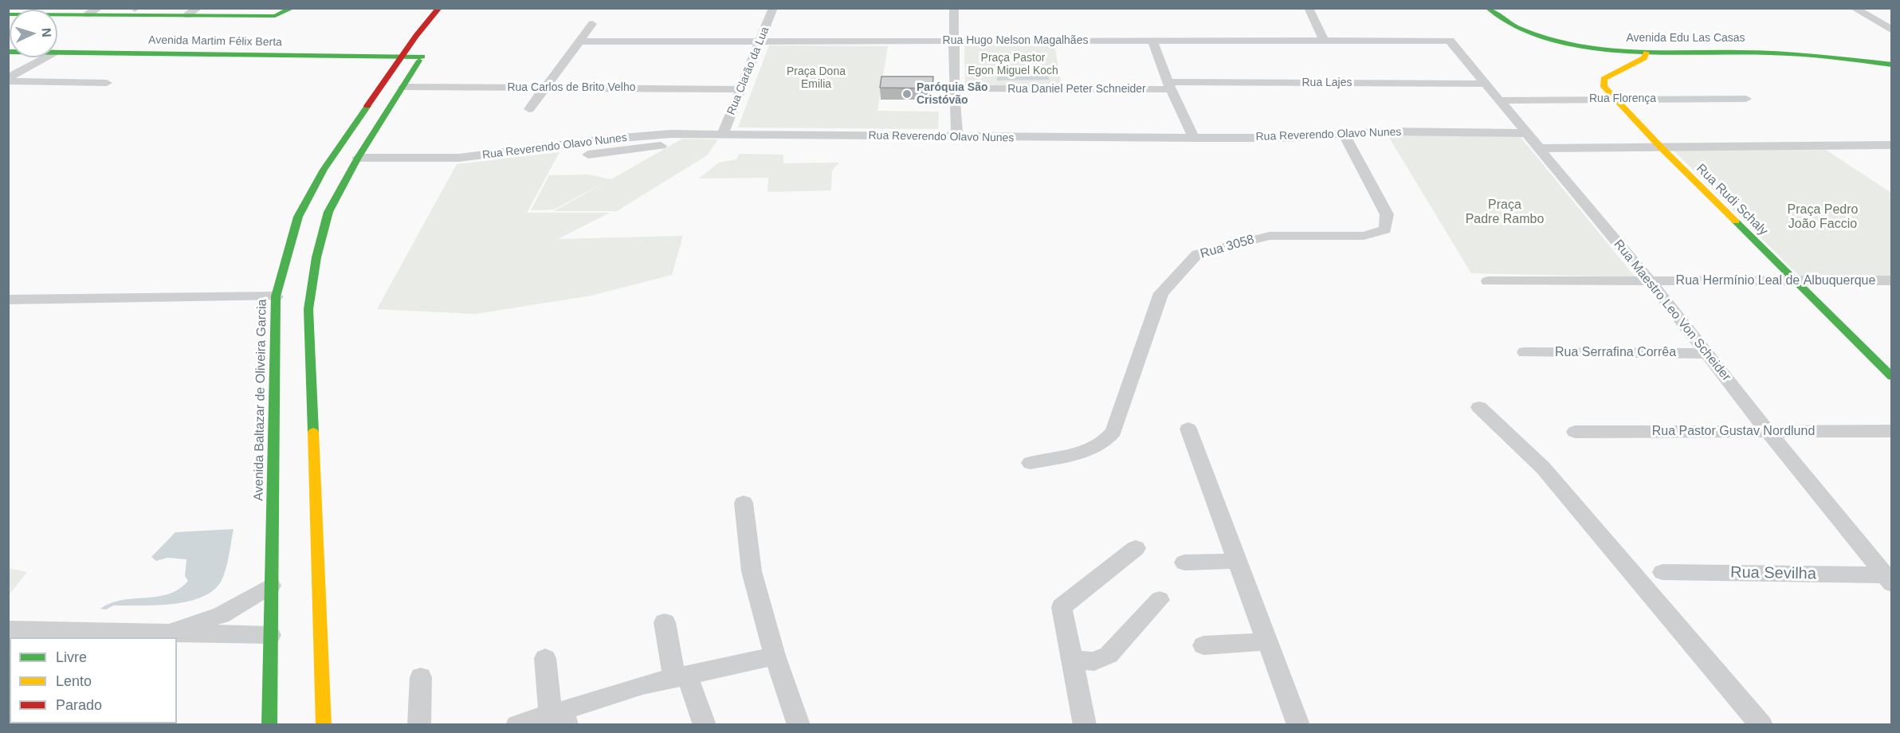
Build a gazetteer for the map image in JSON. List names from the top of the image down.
{
  "streets": {
    "main road": [
      "Avenida Edu Las Casas",
      "Avenida Martim Félix Berta",
      "Rua Rudi Schaly",
      "Avenida Baltazar de Oliveira Garcia"
    ],
    "street": [
      "Rua Hugo Nelson Magalhães",
      "Rua Clarão da Lua",
      "Rua Lajes",
      "Rua Carlos de Brito Velho",
      "Rua Daniel Peter Schneider",
      "Rua Florença",
      "Rua Reverendo Olavo Nunes",
      "Rua 3058",
      "Rua Hermínio Leal de Albuquerque",
      "Rua Maestro Leo Von Scheider",
      "Rua Serrafina Corrêa",
      "Rua Pastor Gustav Nordlund",
      "Rua Sevilha"
    ]
  },
  "crossings": [
    ["Avenida Edu Las Casas", "Rua Rudi Schaly"],
    ["Rua Hugo Nelson Magalhães", "Rua Clarão da Lua"],
    ["Rua Hugo Nelson Magalhães", "Rua Maestro Leo Von Scheider"],
    ["Avenida Martim Félix Berta", "Rua Carlos de Brito Velho"],
    ["Avenida Martim Félix Berta", "Avenida Baltazar de Oliveira Garcia"],
    ["Rua Clarão da Lua", "Rua Carlos de Brito Velho"],
    ["Rua Clarão da Lua", "Rua Reverendo Olavo Nunes"],
    ["Rua Lajes", "Rua Daniel Peter Schneider"],
    ["Rua Lajes", "Rua Maestro Leo Von Scheider"],
    ["Rua Florença", "Rua Rudi Schaly"],
    ["Rua Florença", "Rua Maestro Leo Von Scheider"],
    ["Rua Reverendo Olavo Nunes", "Rua 3058"],
    ["Rua Reverendo Olavo Nunes", "Rua Maestro Leo Von Scheider"],
    ["Rua Rudi Schaly", "Rua Hermínio Leal de Albuquerque"],
    ["Rua Hermínio Leal de Albuquerque", "Rua Maestro Leo Von Scheider"],
    ["Rua Maestro Leo Von Scheider", "Rua Serrafina Corrêa"],
    ["Rua Maestro Leo Von Scheider", "Rua Pastor Gustav Nordlund"],
    ["Rua Maestro Leo Von Scheider", "Rua Sevilha"]
  ],
  "parks": [
    "Praça Pastor Egon Miguel Koch",
    "Praça Dona Emilia",
    "Praça Padre Rambo",
    "Praça Pedro João Faccio"
  ],
  "places": ["Paróquia São Cristóvão"],
  "legend": ["Livre", "Lento", "Parado"],
  "north": "right"
}
